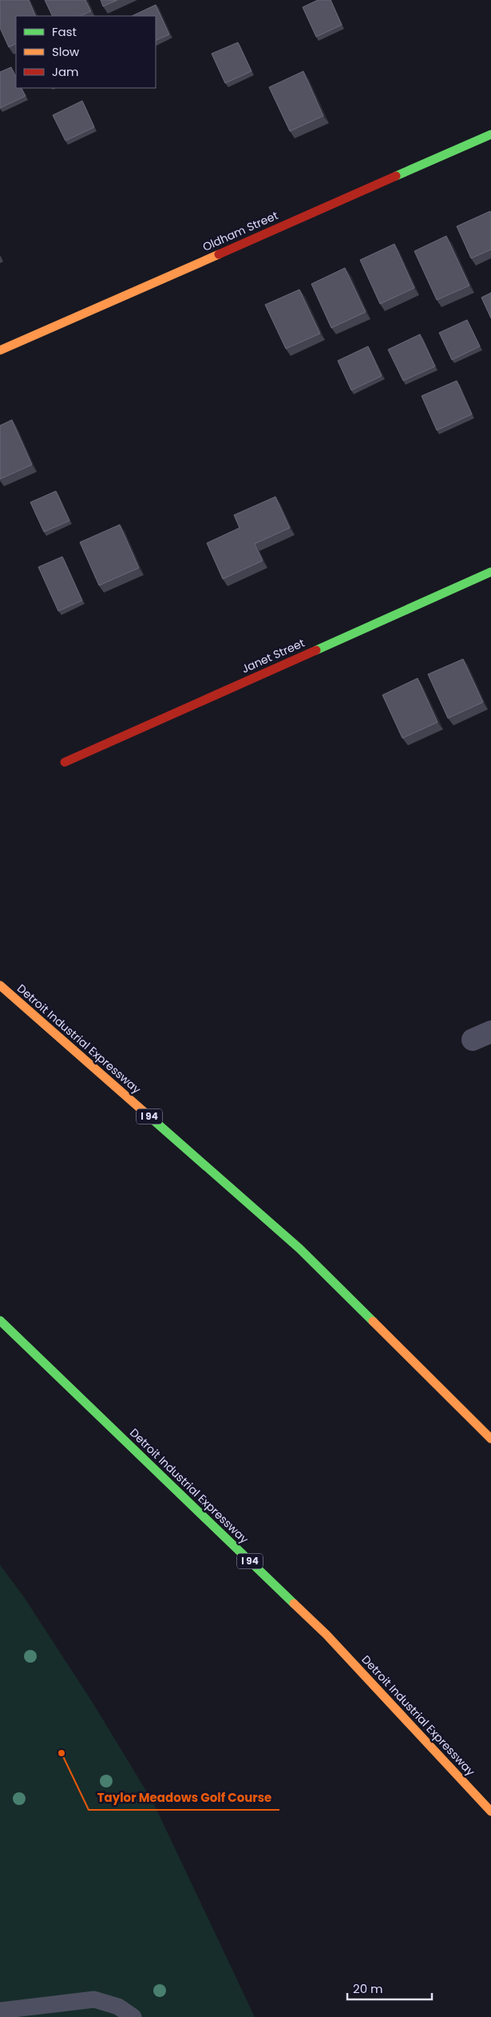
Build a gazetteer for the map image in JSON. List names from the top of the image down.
{
  "streets": {
    "main road": [
      "Oldham Street",
      "Janet Street",
      "Detroit Industrial Expressway",
      "I 94"
    ]
  },
  "places": ["Taylor Meadows Golf Course"],
  "legend": ["Fast", "Slow", "Jam"],
  "scale_bar": "20 m"
}
